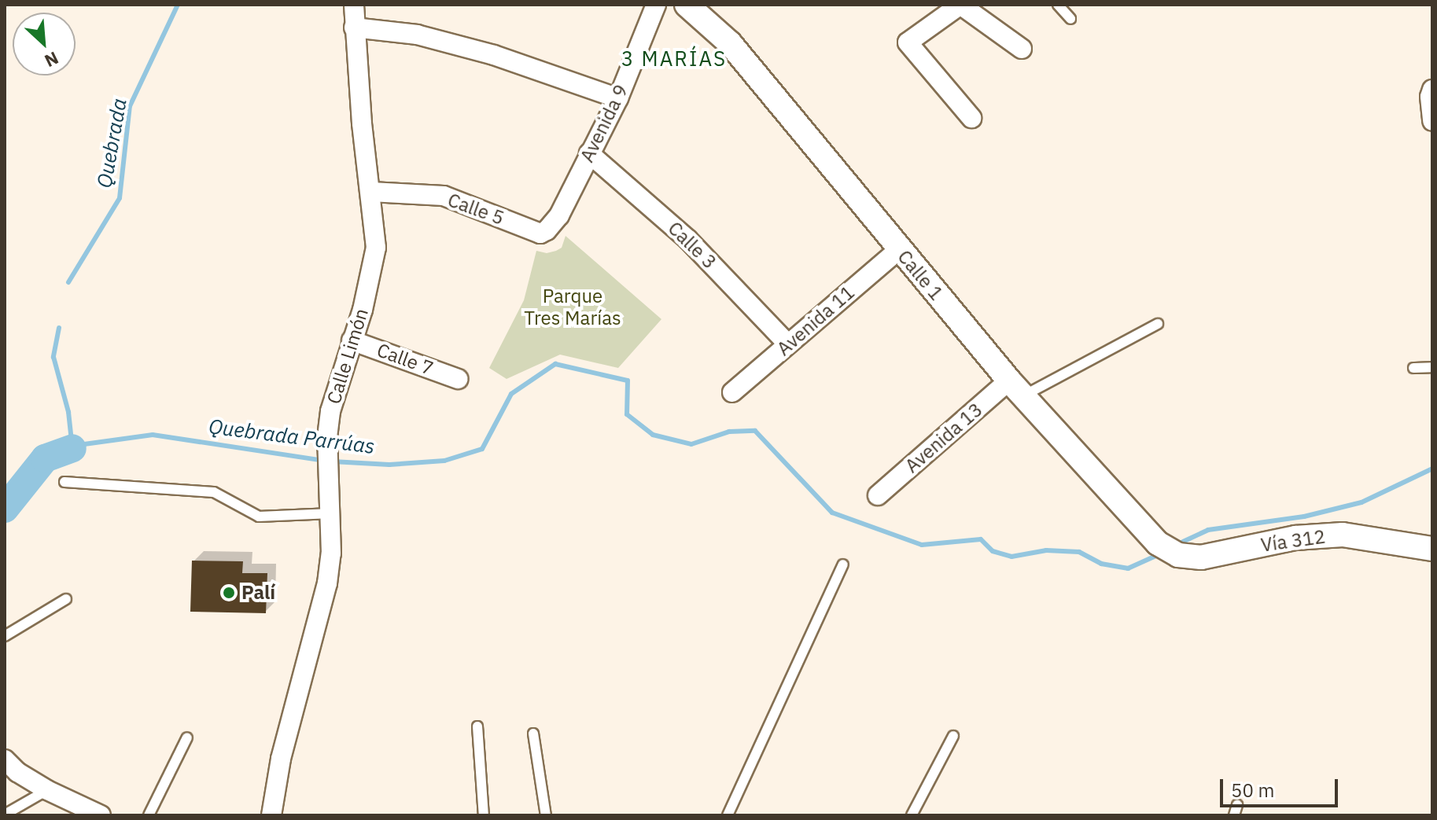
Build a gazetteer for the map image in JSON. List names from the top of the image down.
{
  "streets": {
    "street": [
      "Avenida 9",
      "Calle 5",
      "Calle 3",
      "Calle 1",
      "Avenida 11",
      "Calle Limón",
      "Calle 7",
      "Avenida 13",
      "Vía 312"
    ]
  },
  "crossings": [
    ["Avenida 9", "Calle 5"],
    ["Avenida 9", "Calle 3"],
    ["Calle 5", "Calle Limón"],
    ["Calle 3", "Avenida 11"],
    ["Calle 1", "Avenida 11"],
    ["Calle 1", "Avenida 13"],
    ["Calle 1", "Vía 312"],
    ["Calle Limón", "Calle 7"]
  ],
  "districts": ["3 MARÍAS"],
  "water": ["Quebrada", "Quebrada Parrúas"],
  "parks": ["Parque Tres Marías"],
  "places": ["Palí"],
  "scale_bar": "50 m",
  "north": "bottom right"
}
